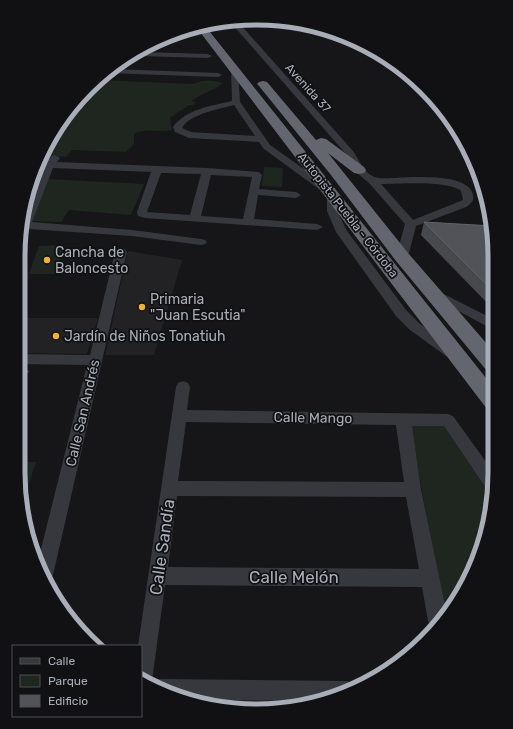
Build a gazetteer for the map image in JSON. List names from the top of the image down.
{
  "streets": {
    "highway": ["Autopista Puebla - Córdoba"],
    "street": [
      "Avenida 37",
      "Calle San Andrés",
      "Calle Mango",
      "Calle Sandía",
      "Calle Melón"
    ]
  },
  "crossings": [
    ["Calle Mango", "Calle Sandía"],
    ["Calle Sandía", "Calle Melón"]
  ],
  "places": ["Cancha de Baloncesto", "Primaria \"Juan Escutia\"", "Jardín de Niños Tonatiuh"],
  "legend": ["Calle", "Parque", "Edificio"]
}
